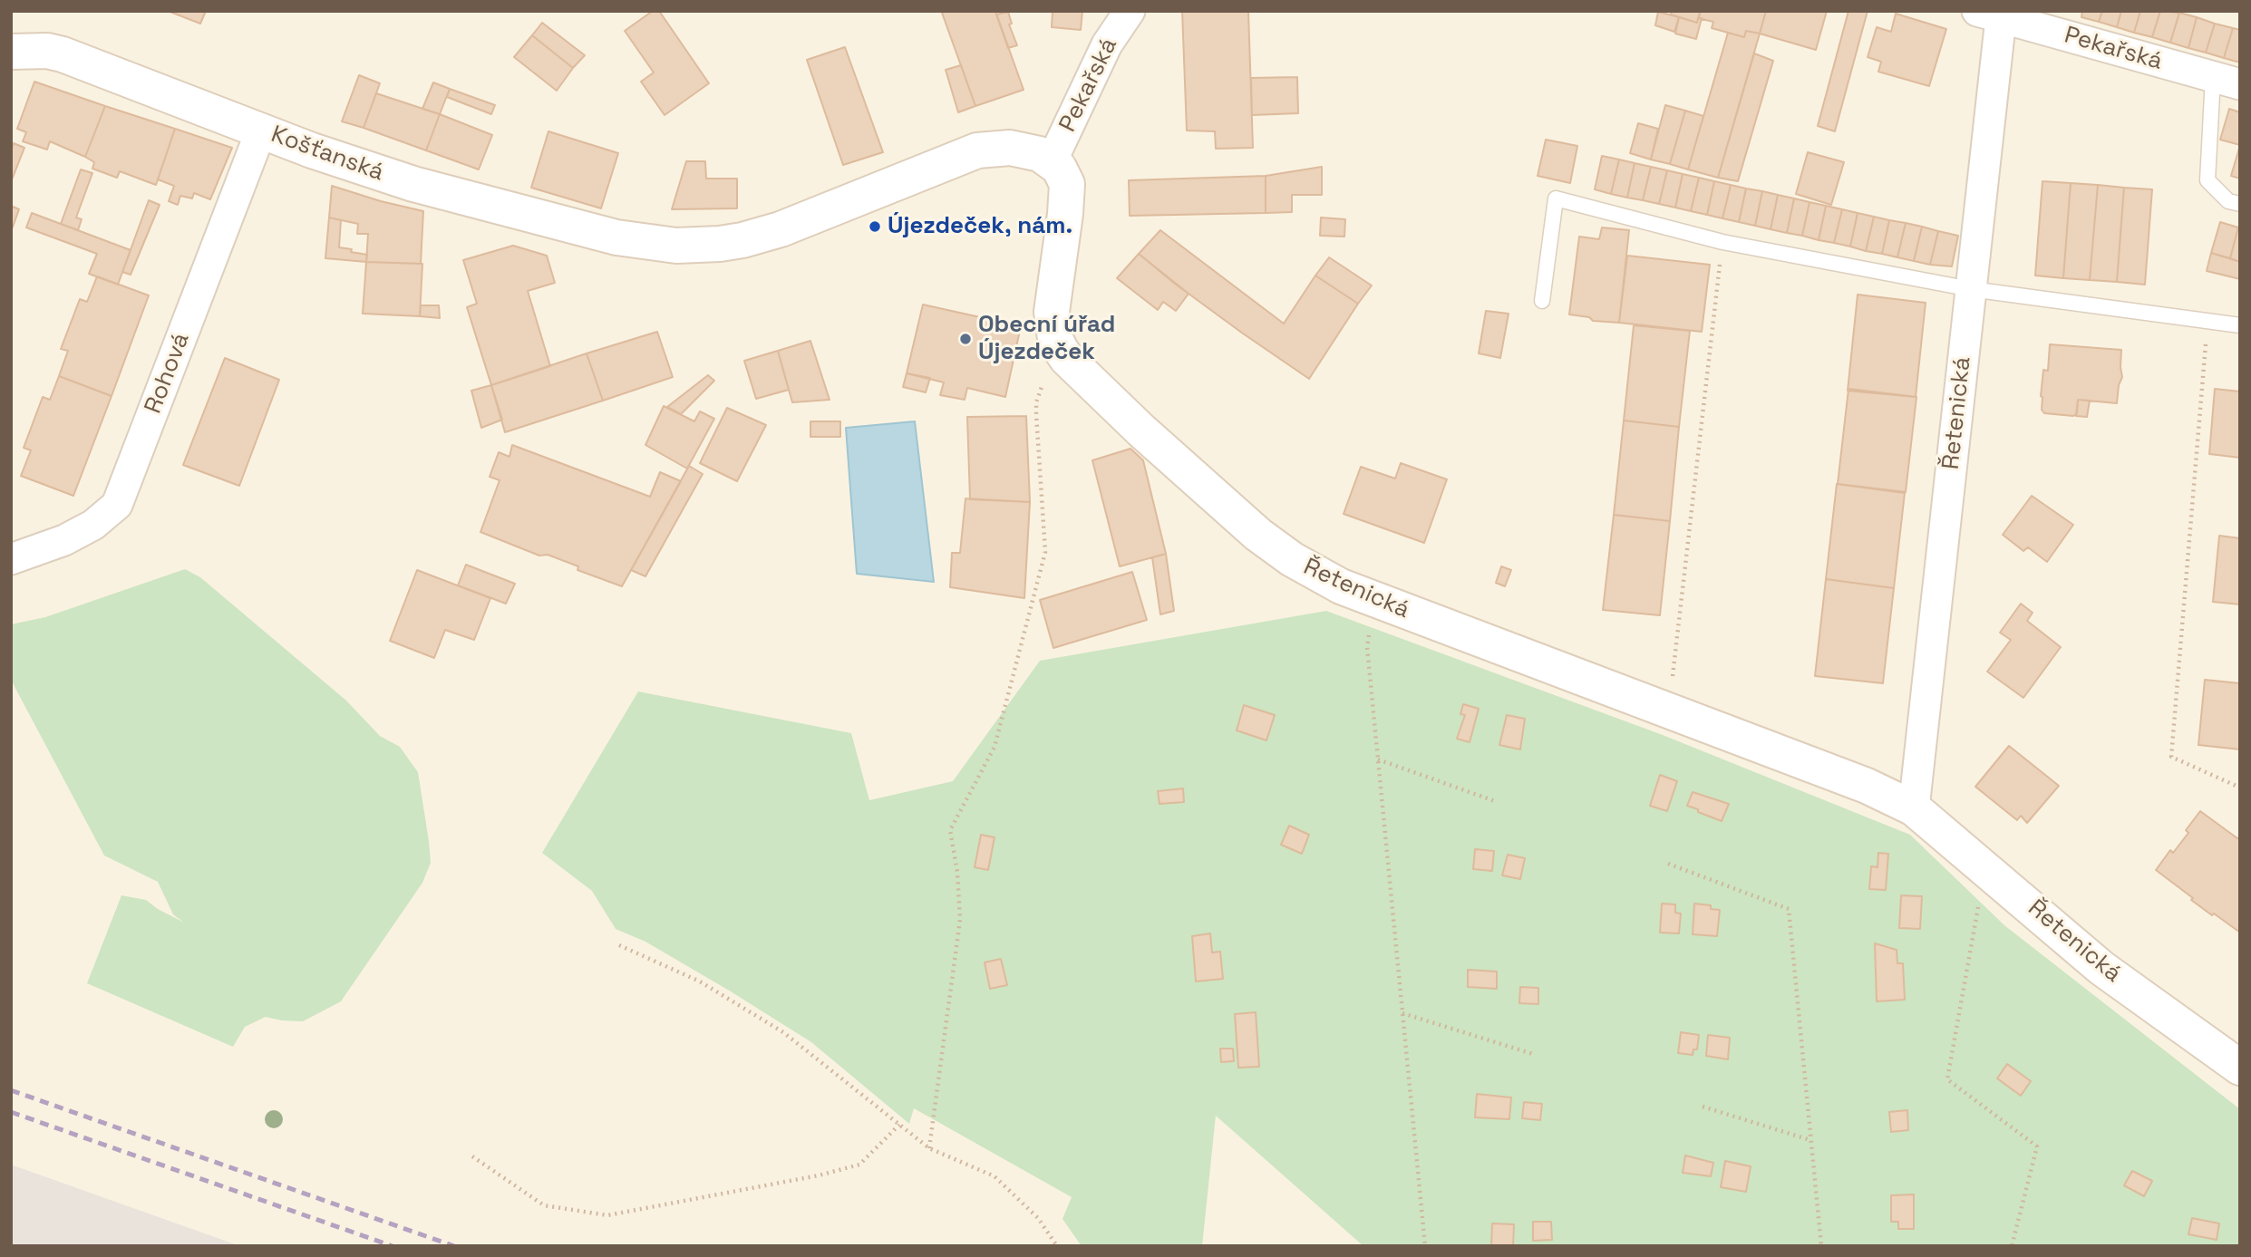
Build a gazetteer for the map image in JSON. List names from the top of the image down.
{
  "streets": {
    "street": [
      "Pekařská",
      "Košťanská",
      "Rohová",
      "Řetenická"
    ]
  },
  "crossings": [
    ["Pekařská", "Košťanská"],
    ["Pekařská", "Řetenická"],
    ["Košťanská", "Rohová"]
  ],
  "places": ["Újezdeček, nám.", "Obecní úřad Újezdeček"]
}
